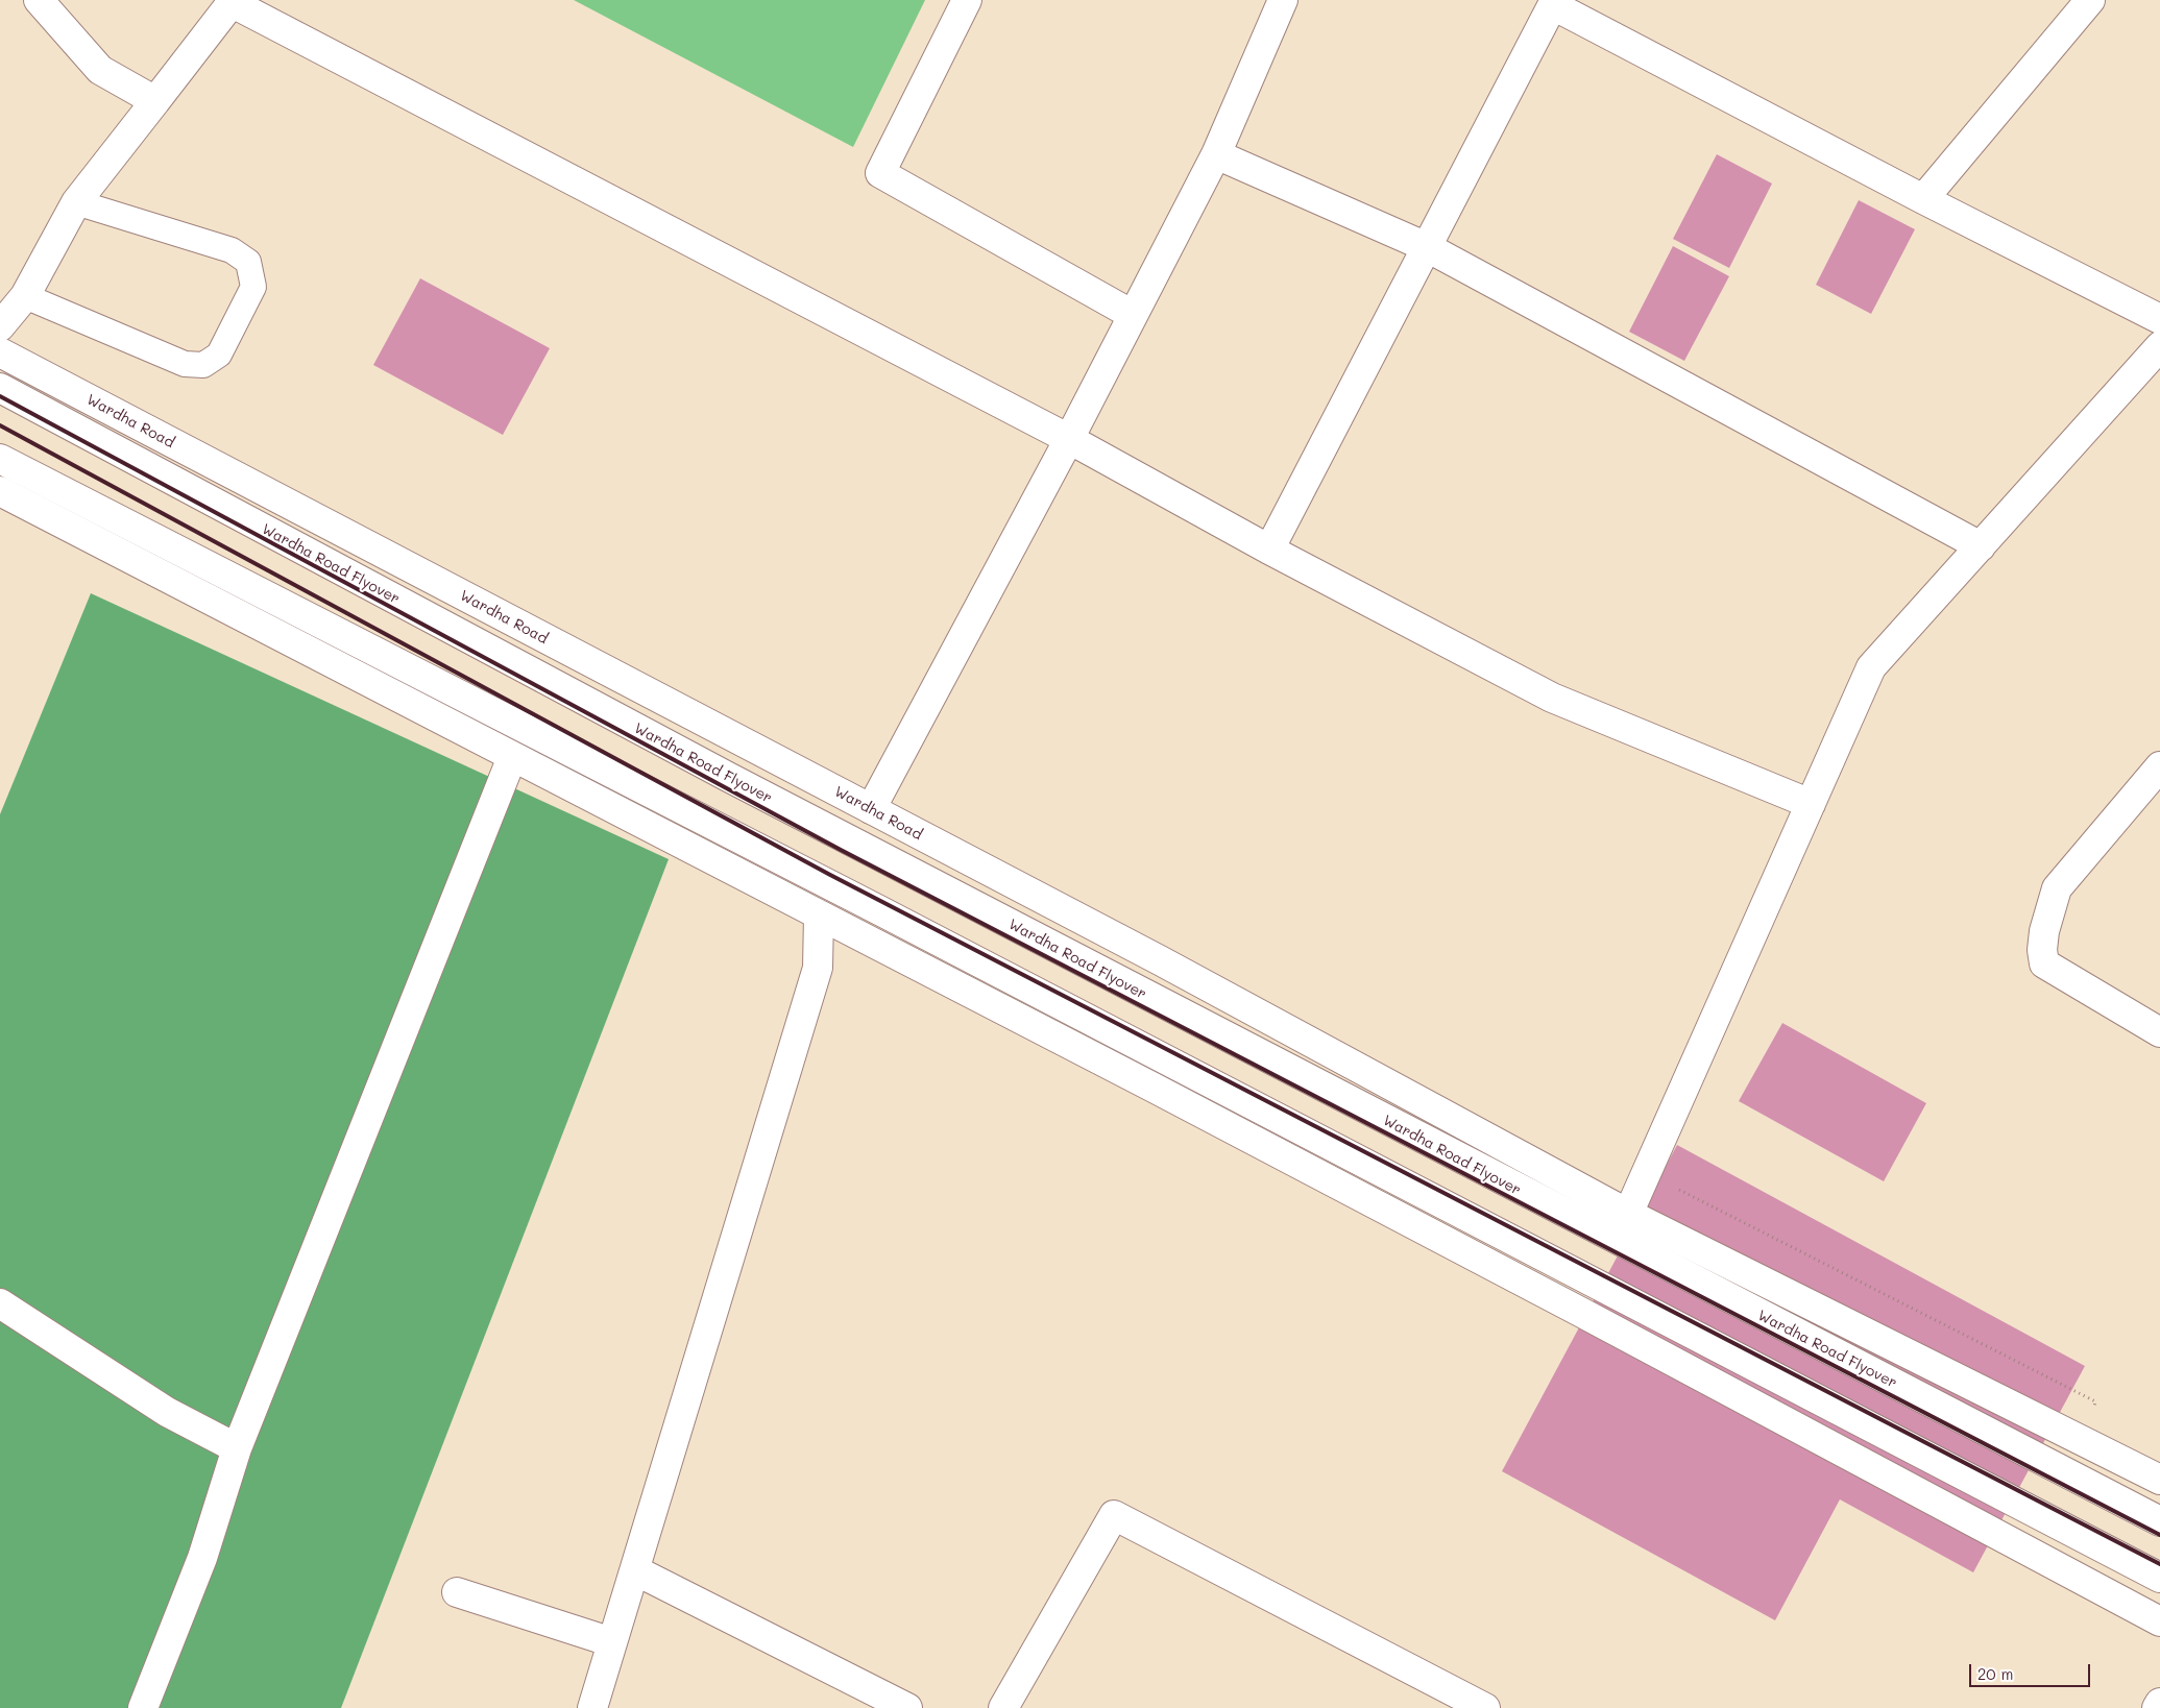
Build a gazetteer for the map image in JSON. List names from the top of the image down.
{
  "streets": {
    "main road": ["Wardha Road", "Wardha Road Flyover"]
  },
  "scale_bar": "20 m"
}
